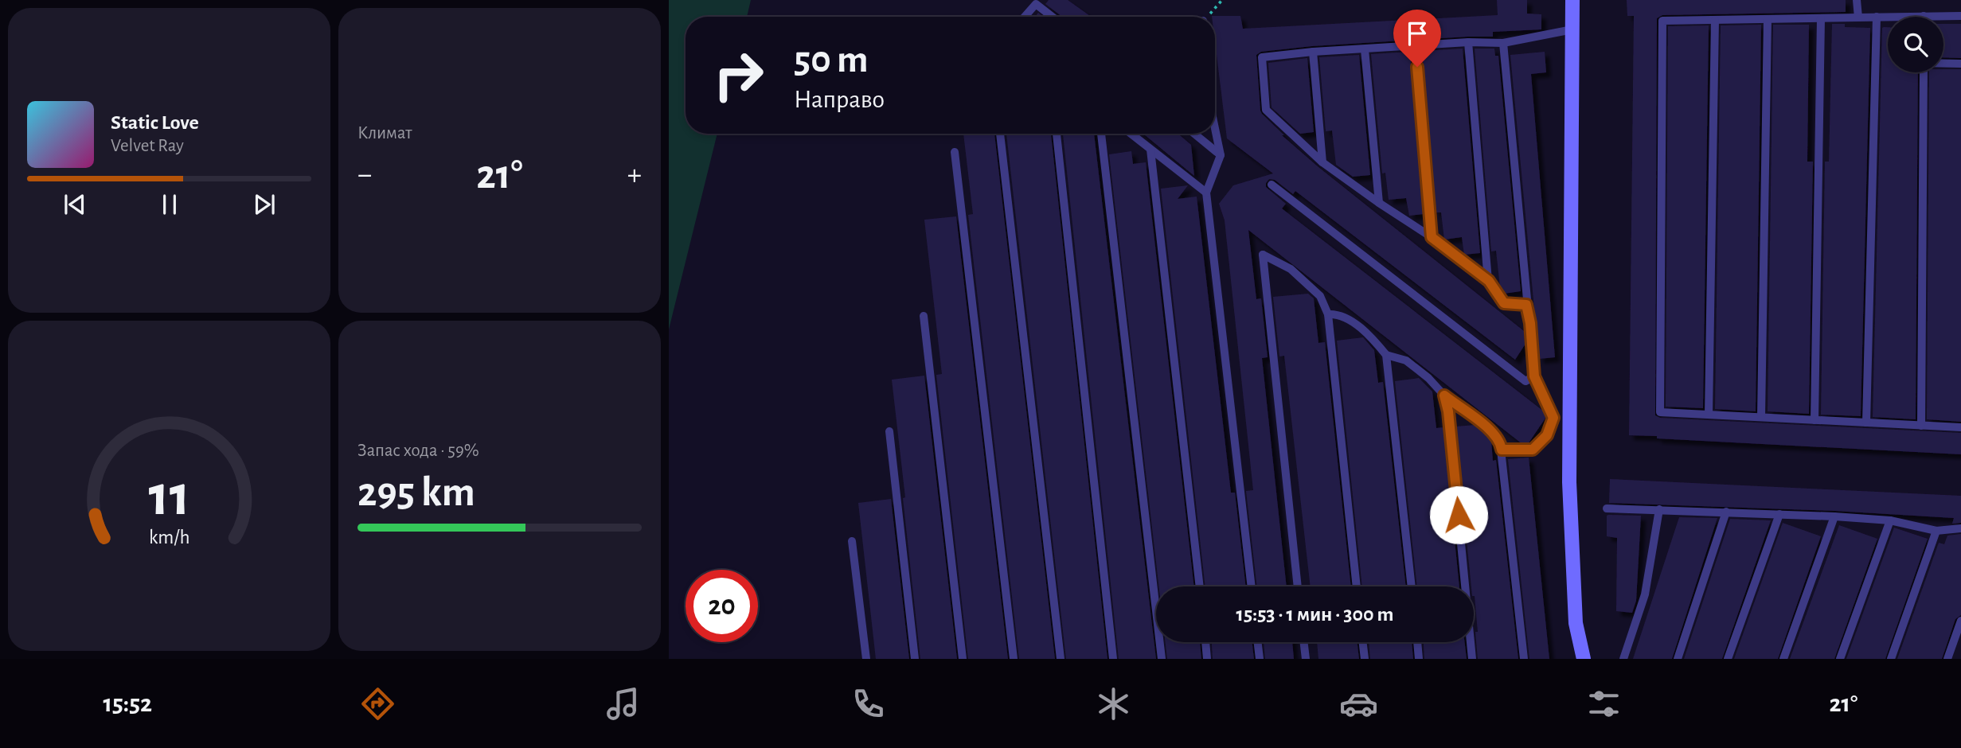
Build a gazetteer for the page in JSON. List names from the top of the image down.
{
  "page": {
    "tile": [
      "Климат",
      ["Запас хода · 59%", "295 km"]
    ],
    "turn": ["50 m", "Направо"],
    "song": ["Static Love", "Velvet Ray"],
    "heat": ["−", "21°", "+"],
    "limit": "20",
    "trip": "15:53 · 1 мин · 300 m",
    "tabs": ["15:52", "21°"],
    "gauge": ["11", "km/h"]
  }
}
